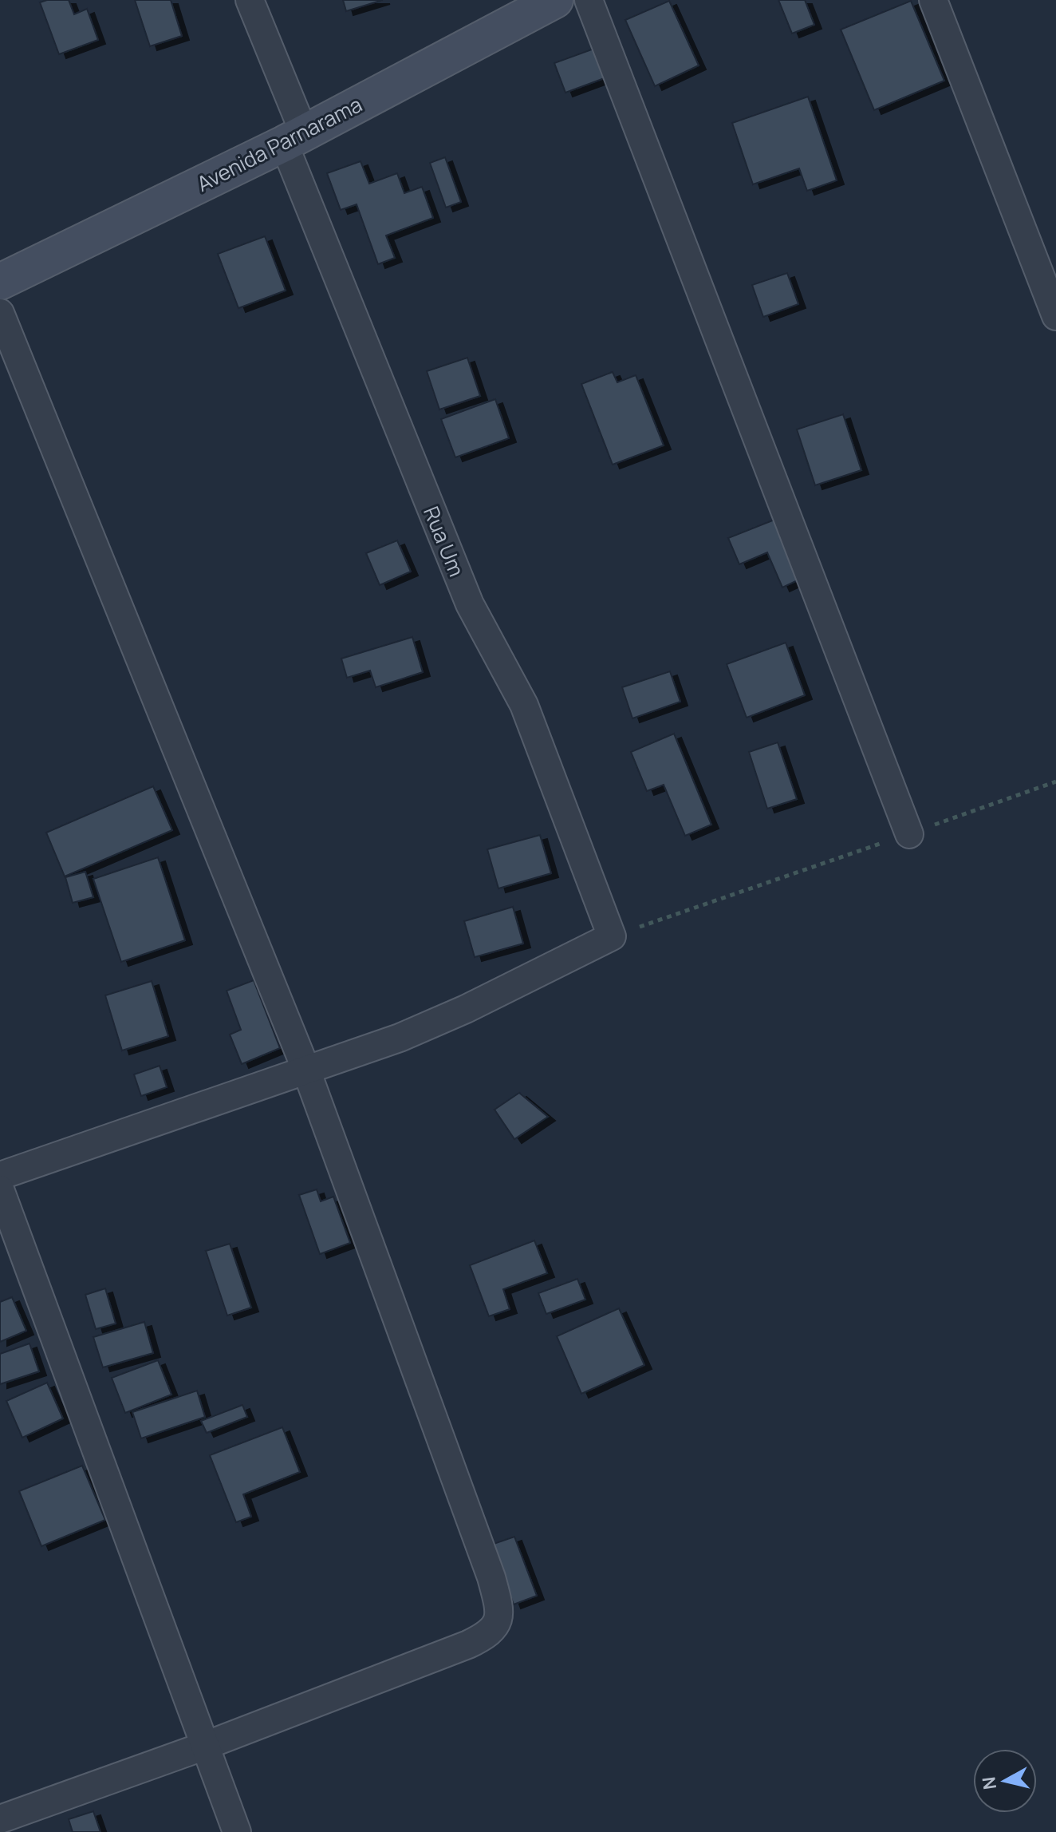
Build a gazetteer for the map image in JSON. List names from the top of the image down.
{
  "streets": {
    "street": ["Avenida Parnarama", "Rua Um"]
  },
  "crossings": [
    ["Avenida Parnarama", "Rua Um"]
  ],
  "north": "left"
}
